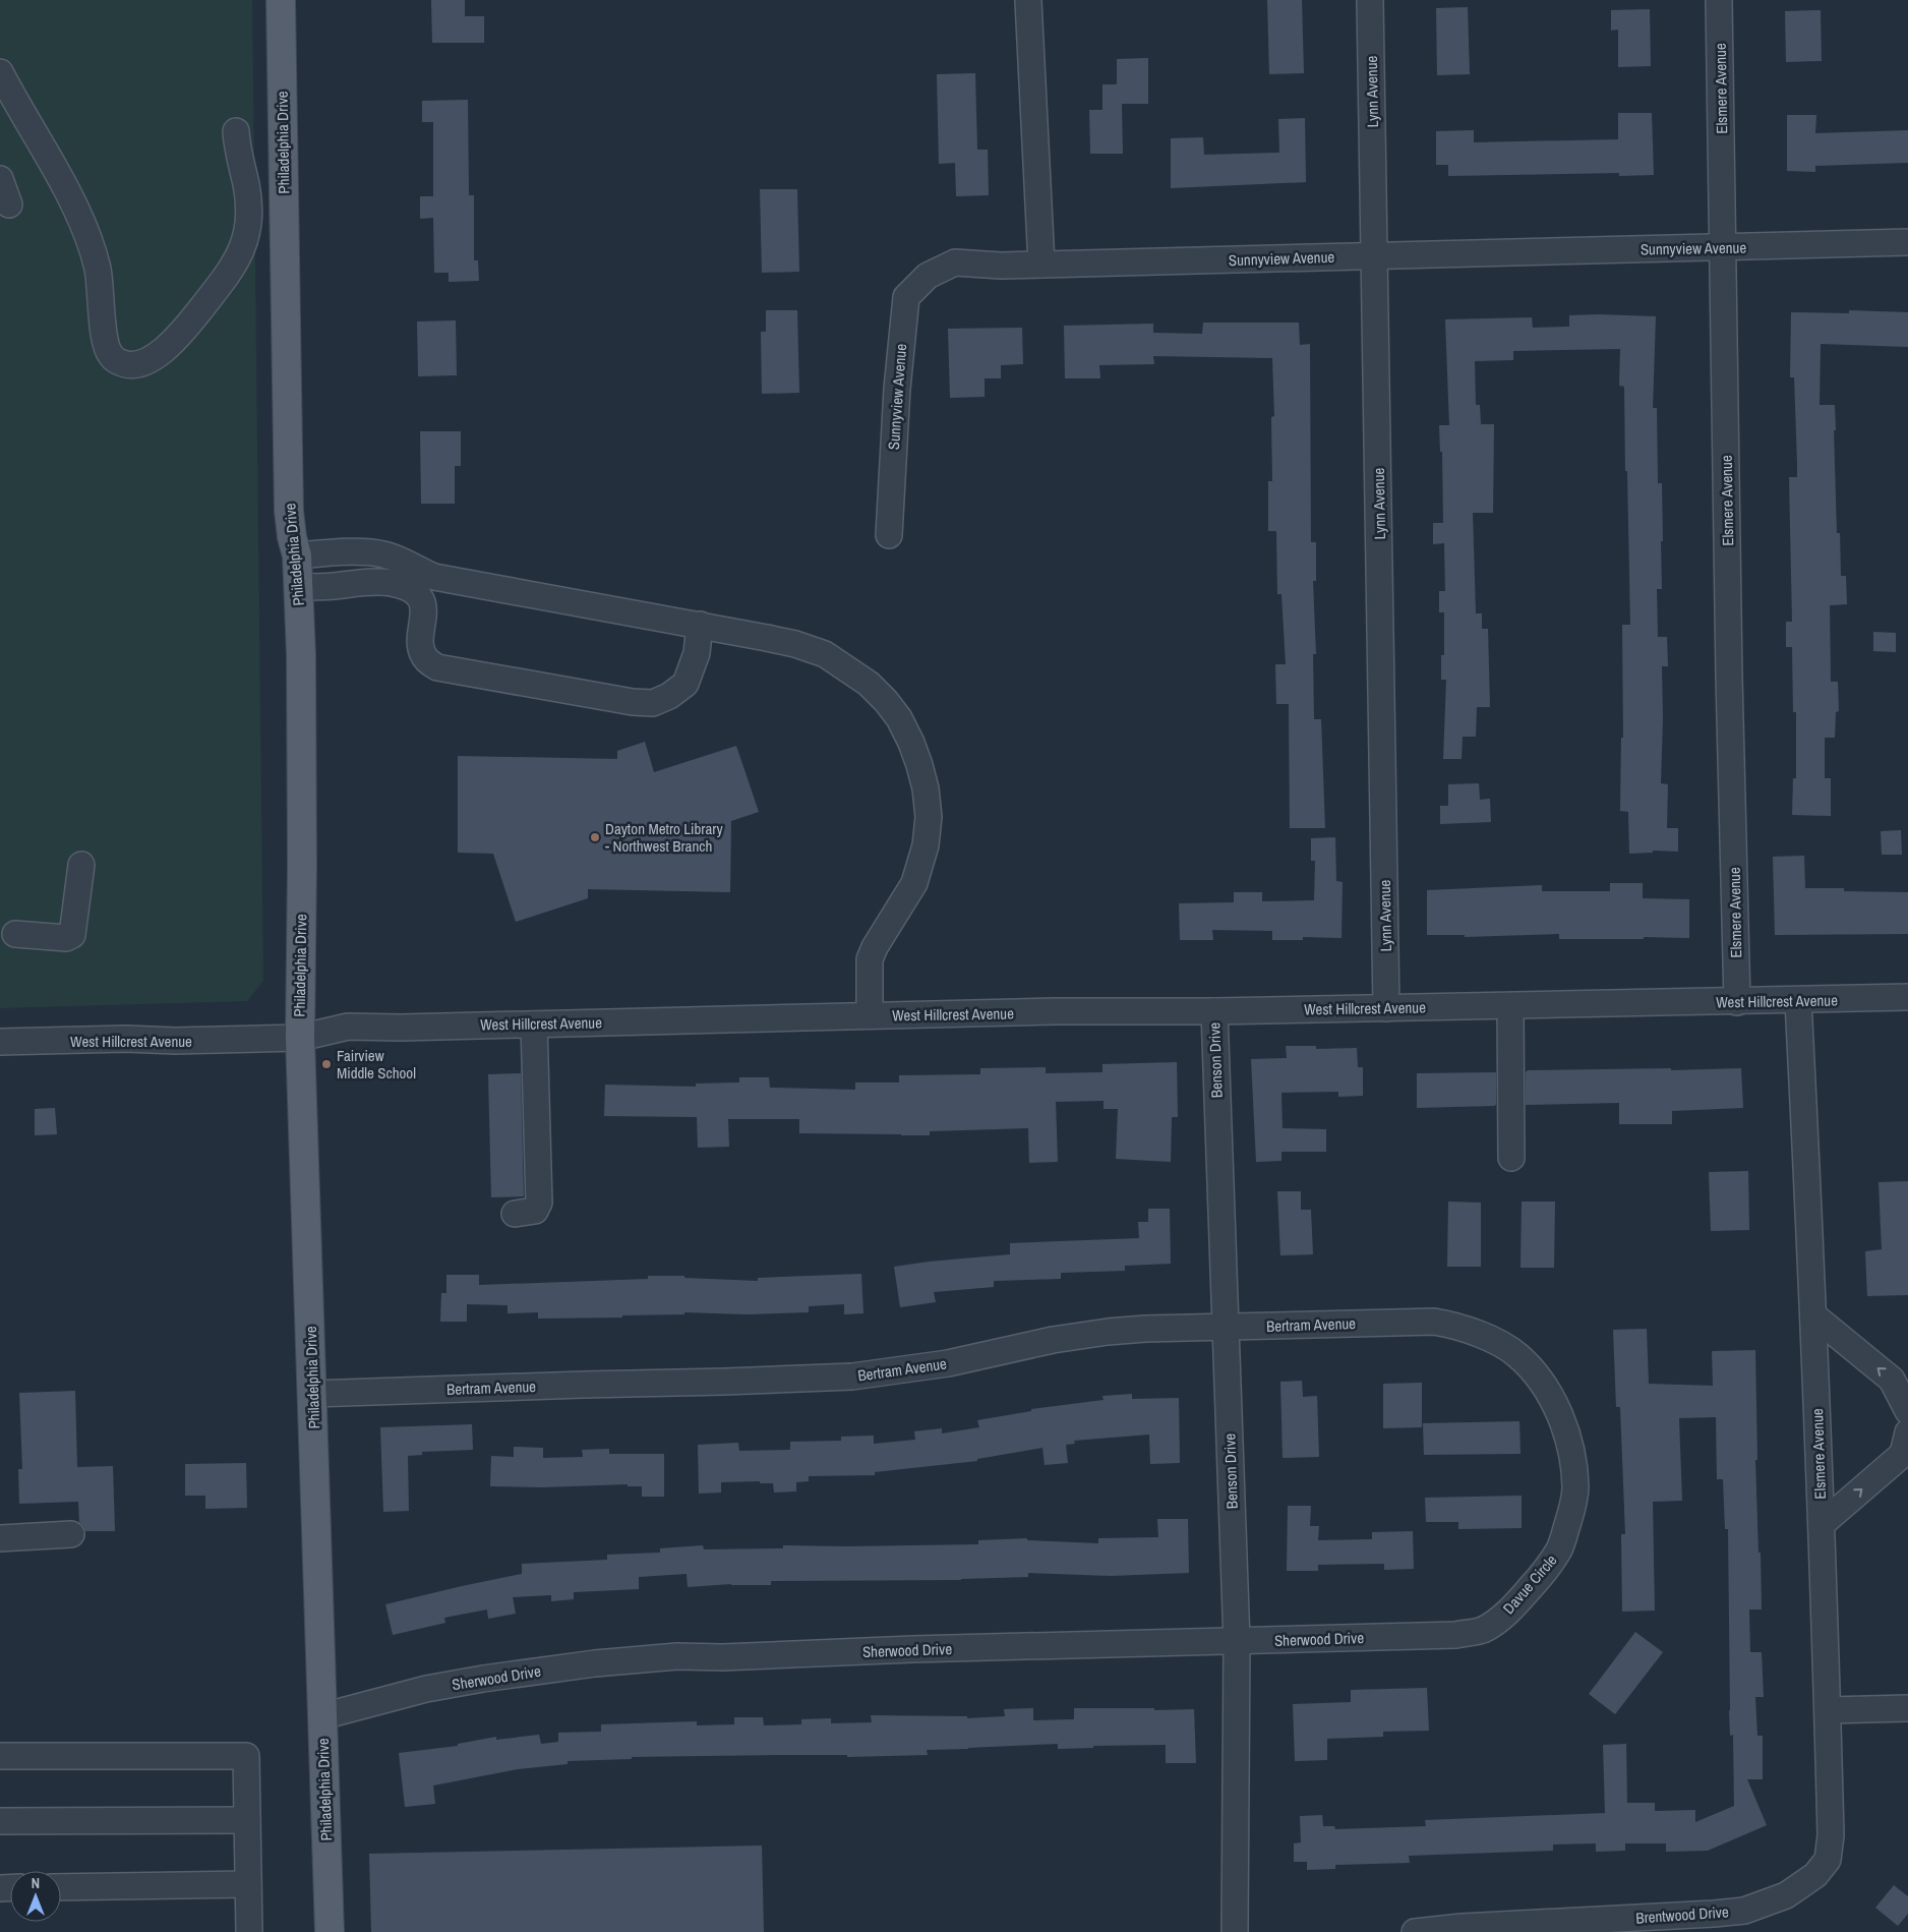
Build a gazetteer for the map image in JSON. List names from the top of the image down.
{
  "streets": {
    "main road": ["Philadelphia Drive"],
    "street": [
      "Elsmere Avenue",
      "Lynn Avenue",
      "Sunnyview Avenue",
      "West Hillcrest Avenue",
      "Benson Drive",
      "Bertram Avenue",
      "Davue Circle",
      "Sherwood Drive",
      "Brentwood Drive"
    ]
  },
  "crossings": [
    ["Elsmere Avenue", "Sunnyview Avenue"],
    ["Elsmere Avenue", "West Hillcrest Avenue"],
    ["Elsmere Avenue", "Brentwood Drive"],
    ["Lynn Avenue", "Sunnyview Avenue"],
    ["Lynn Avenue", "West Hillcrest Avenue"],
    ["Philadelphia Drive", "West Hillcrest Avenue"],
    ["Philadelphia Drive", "Bertram Avenue"],
    ["Philadelphia Drive", "Sherwood Drive"],
    ["West Hillcrest Avenue", "Benson Drive"],
    ["Benson Drive", "Bertram Avenue"],
    ["Benson Drive", "Sherwood Drive"],
    ["Bertram Avenue", "Davue Circle"],
    ["Davue Circle", "Sherwood Drive"]
  ],
  "places": ["Dayton Metro Library - Northwest Branch", "Fairview Middle School"],
  "north": "top"
}
